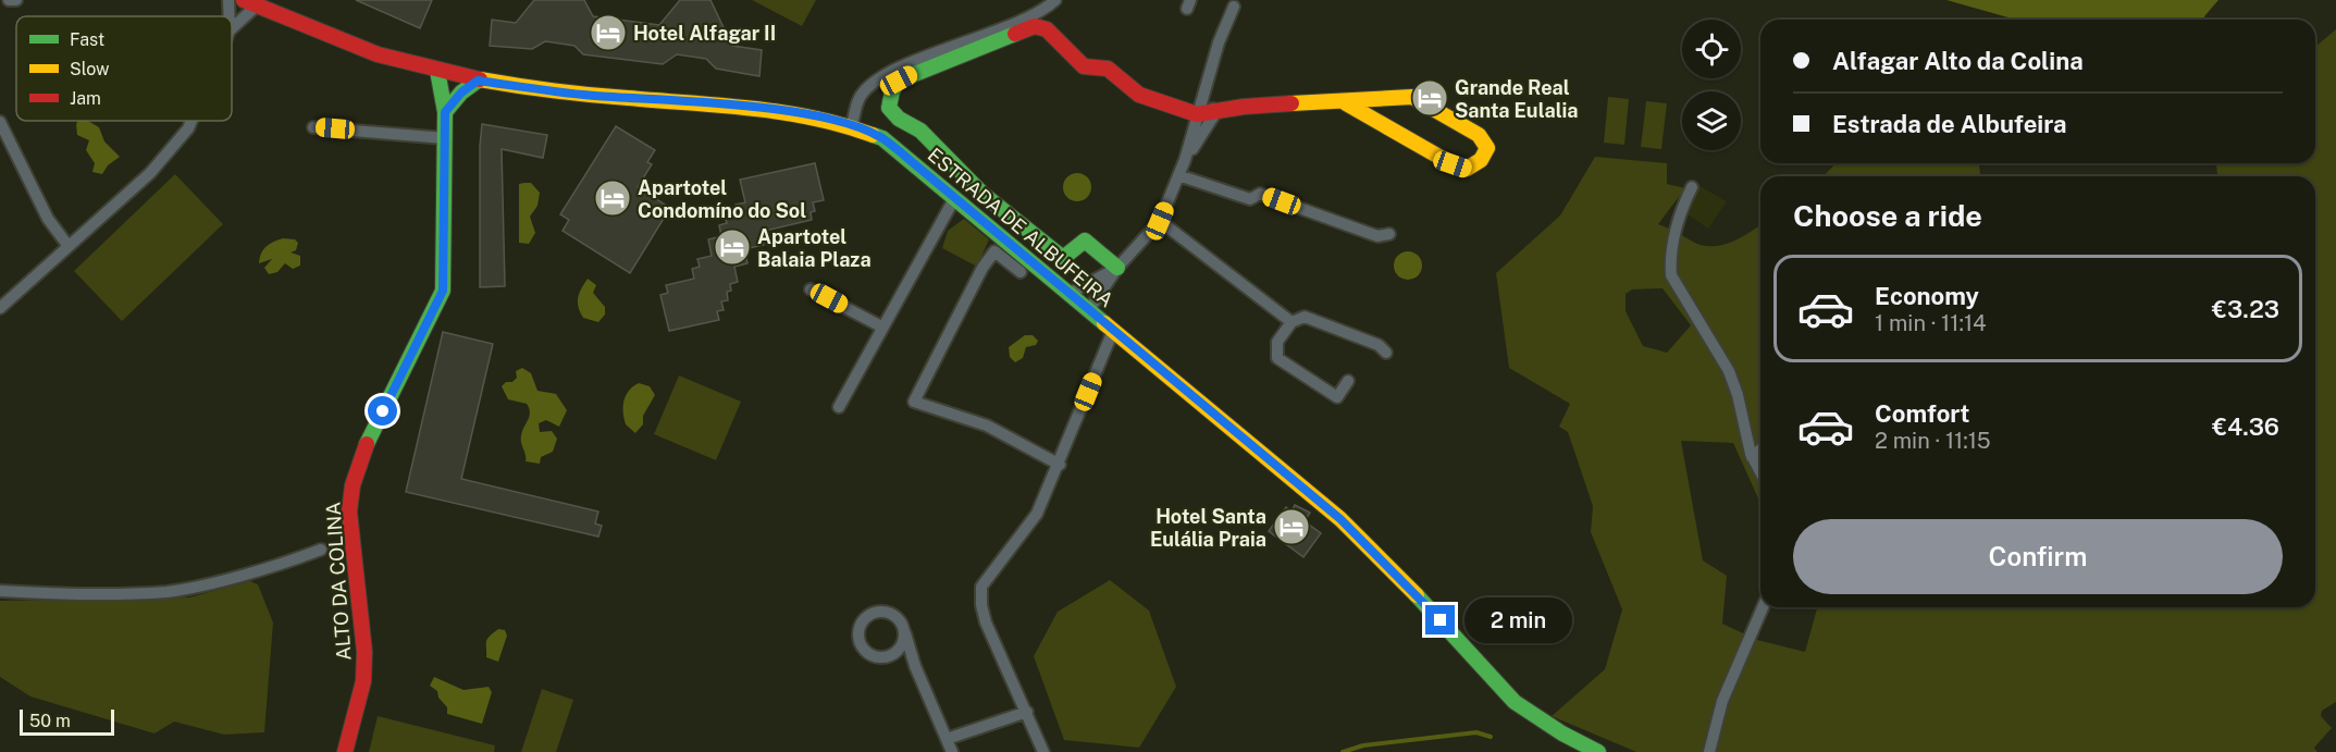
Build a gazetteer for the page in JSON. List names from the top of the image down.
{
  "streets": {
    "street": ["ESTRADA DE ALBUFEIRA", "ALTO DA COLINA"]
  },
  "crossings": [
    ["ESTRADA DE ALBUFEIRA", "ALTO DA COLINA"]
  ],
  "places": {
    "hotel": [
      "Hotel Alfagar II",
      "Grande Real Santa Eulalia",
      "Apartotel Condomíno do Sol",
      "Apartotel Balaia Plaza",
      "Hotel Santa Eulália Praia"
    ]
  },
  "legend": ["Fast", "Slow", "Jam"],
  "scale_bar": "50 m",
  "page": {
    "banner": ["Alfagar Alto da Colina", "Estrada de Albufeira"],
    "heading": "Choose a ride",
    "list": [
      {
        "name": "Economy",
        "note": "1 min · 11:14",
        "value": "€3.23"
      },
      {
        "name": "Comfort",
        "note": "2 min · 11:15",
        "value": "€4.36"
      }
    ],
    "buttons": "Confirm",
    "bubble": "2 min",
    "scale": "50 m"
  }
}
